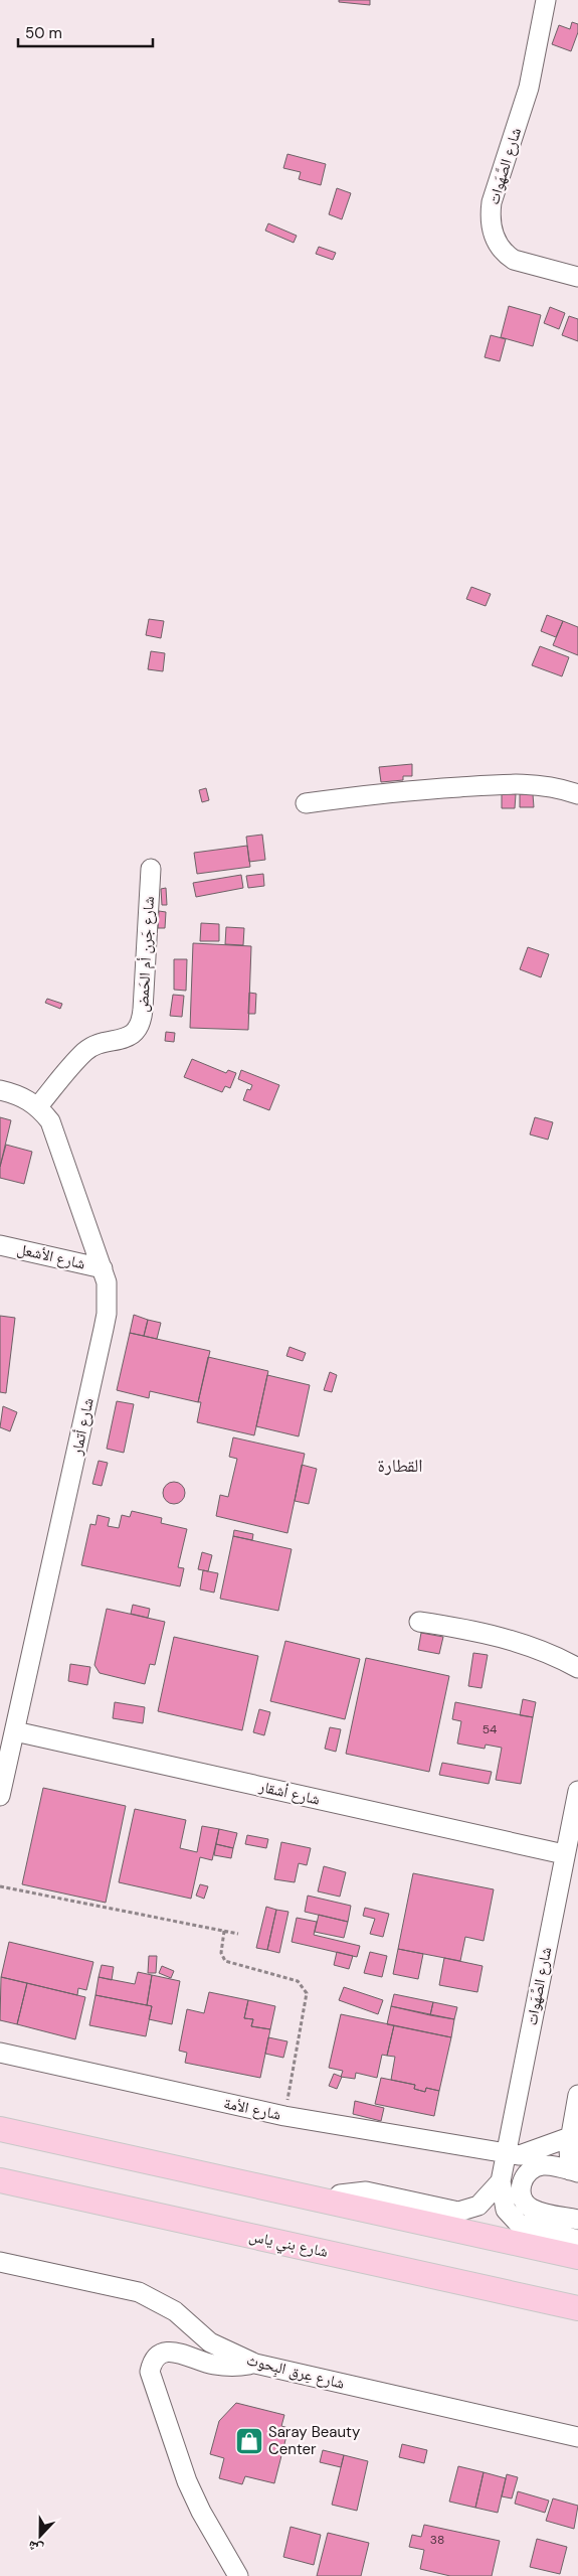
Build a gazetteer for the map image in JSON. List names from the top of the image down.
{
  "streets": {
    "main road": ["شارع بني ياس"],
    "street": [
      "شارع الصَّهَوات",
      "شارع جَرن أم الحَمض",
      "شارع الأشعل",
      "شارع أتمار",
      "شارع أشقار",
      "شارع الأمة",
      "شارع عِرق البِحوث"
    ]
  },
  "crossings": [
    ["شارع الصَّهَوات", "شارع أشقار"],
    ["شارع الصَّهَوات", "شارع الأمة"],
    ["شارع جَرن أم الحَمض", "شارع أتمار"],
    ["شارع الأشعل", "شارع أتمار"],
    ["شارع أتمار", "شارع أشقار"]
  ],
  "districts": ["القطارة"],
  "places": {
    "shop": ["Saray Beauty Center"]
  },
  "house_numbers": ["54", "38"],
  "scale_bar": "50 m",
  "north": "bottom"
}
